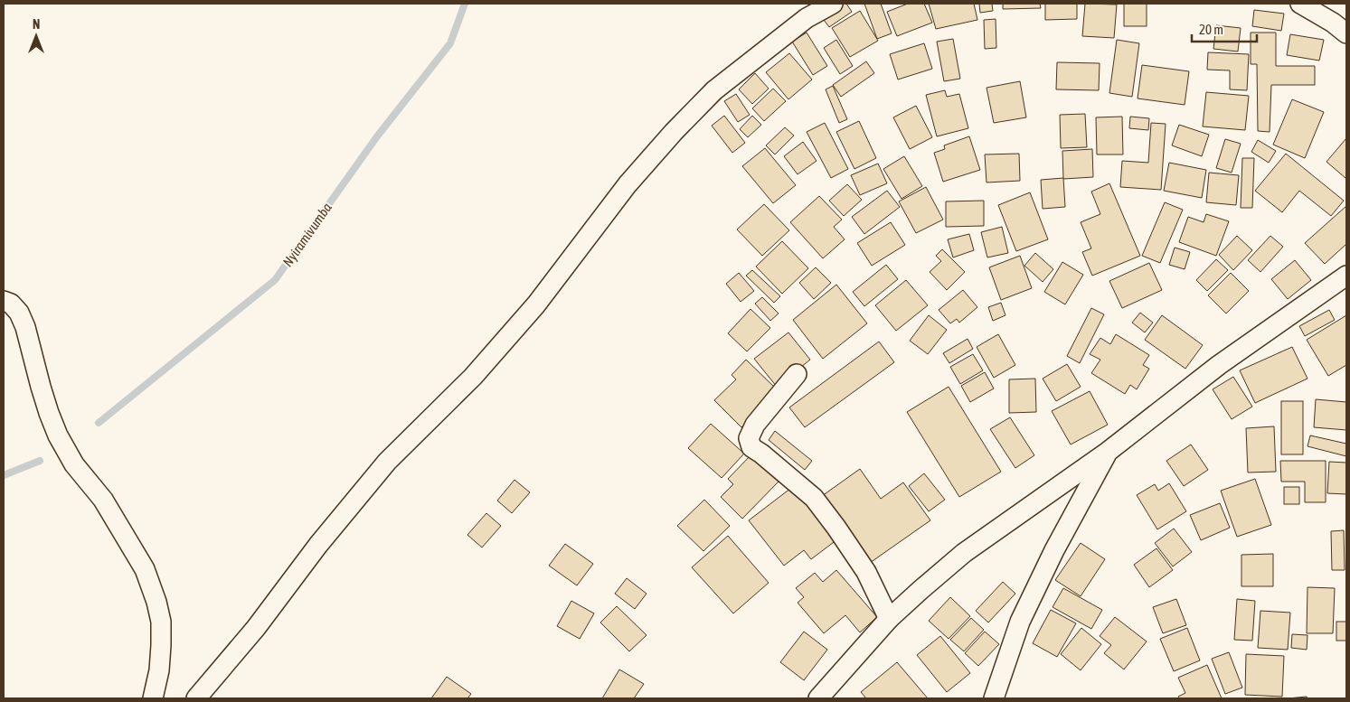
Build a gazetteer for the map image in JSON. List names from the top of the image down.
{
  "water": ["Nyiramivumba"],
  "scale_bar": "20 m",
  "north": "top"
}
